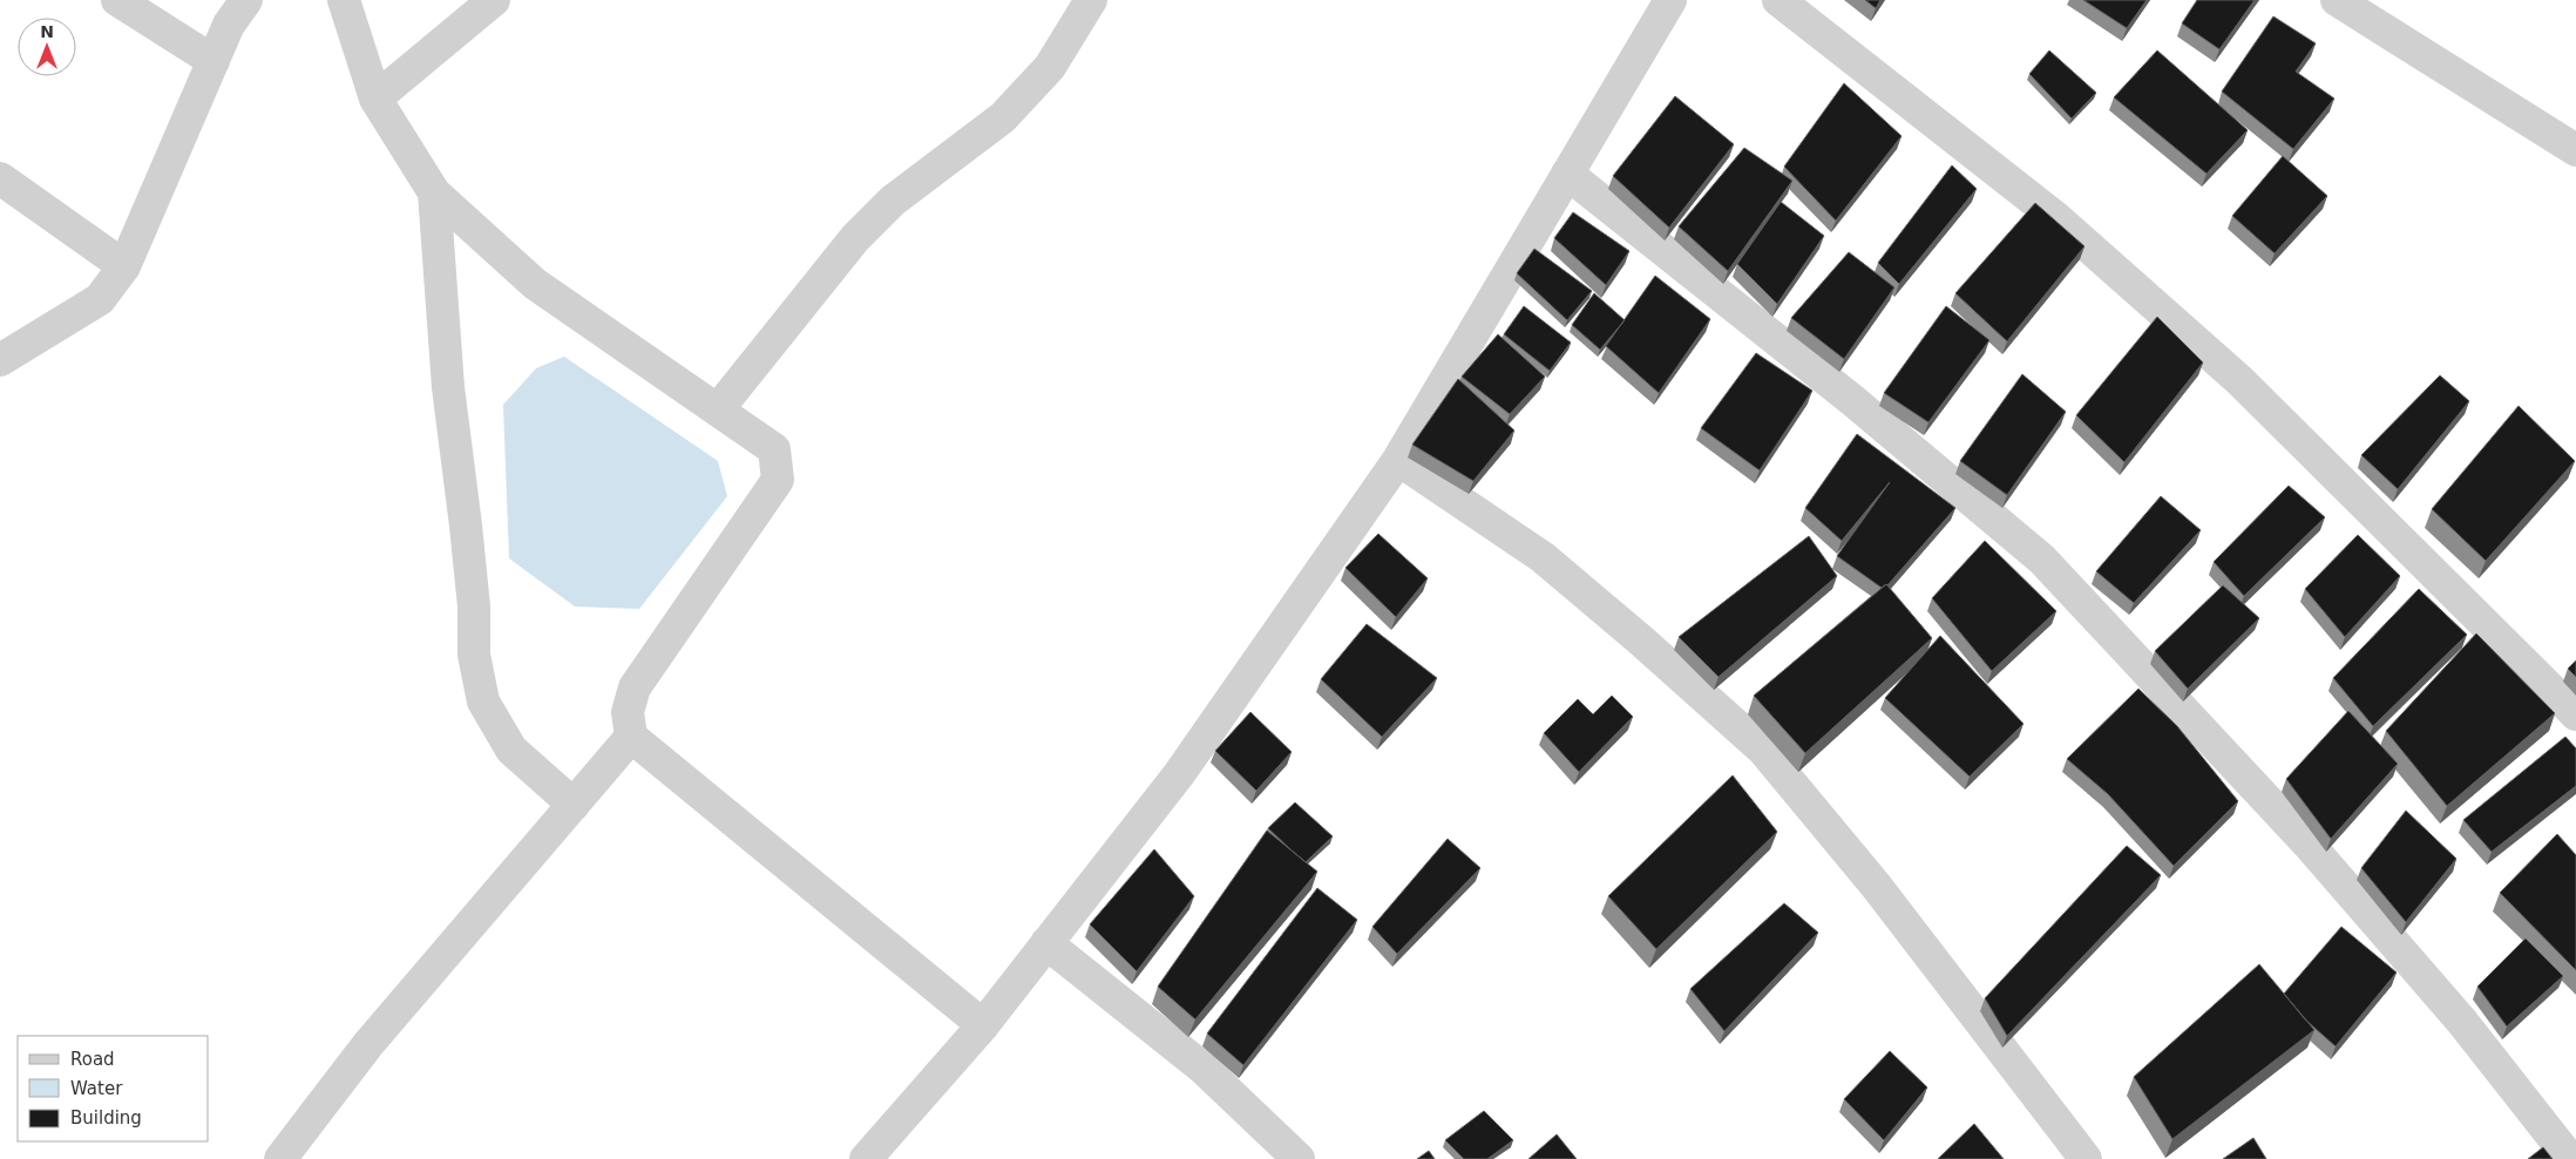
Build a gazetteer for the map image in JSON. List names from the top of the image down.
{
  "legend": ["Road", "Water", "Building"],
  "north": "top"
}
